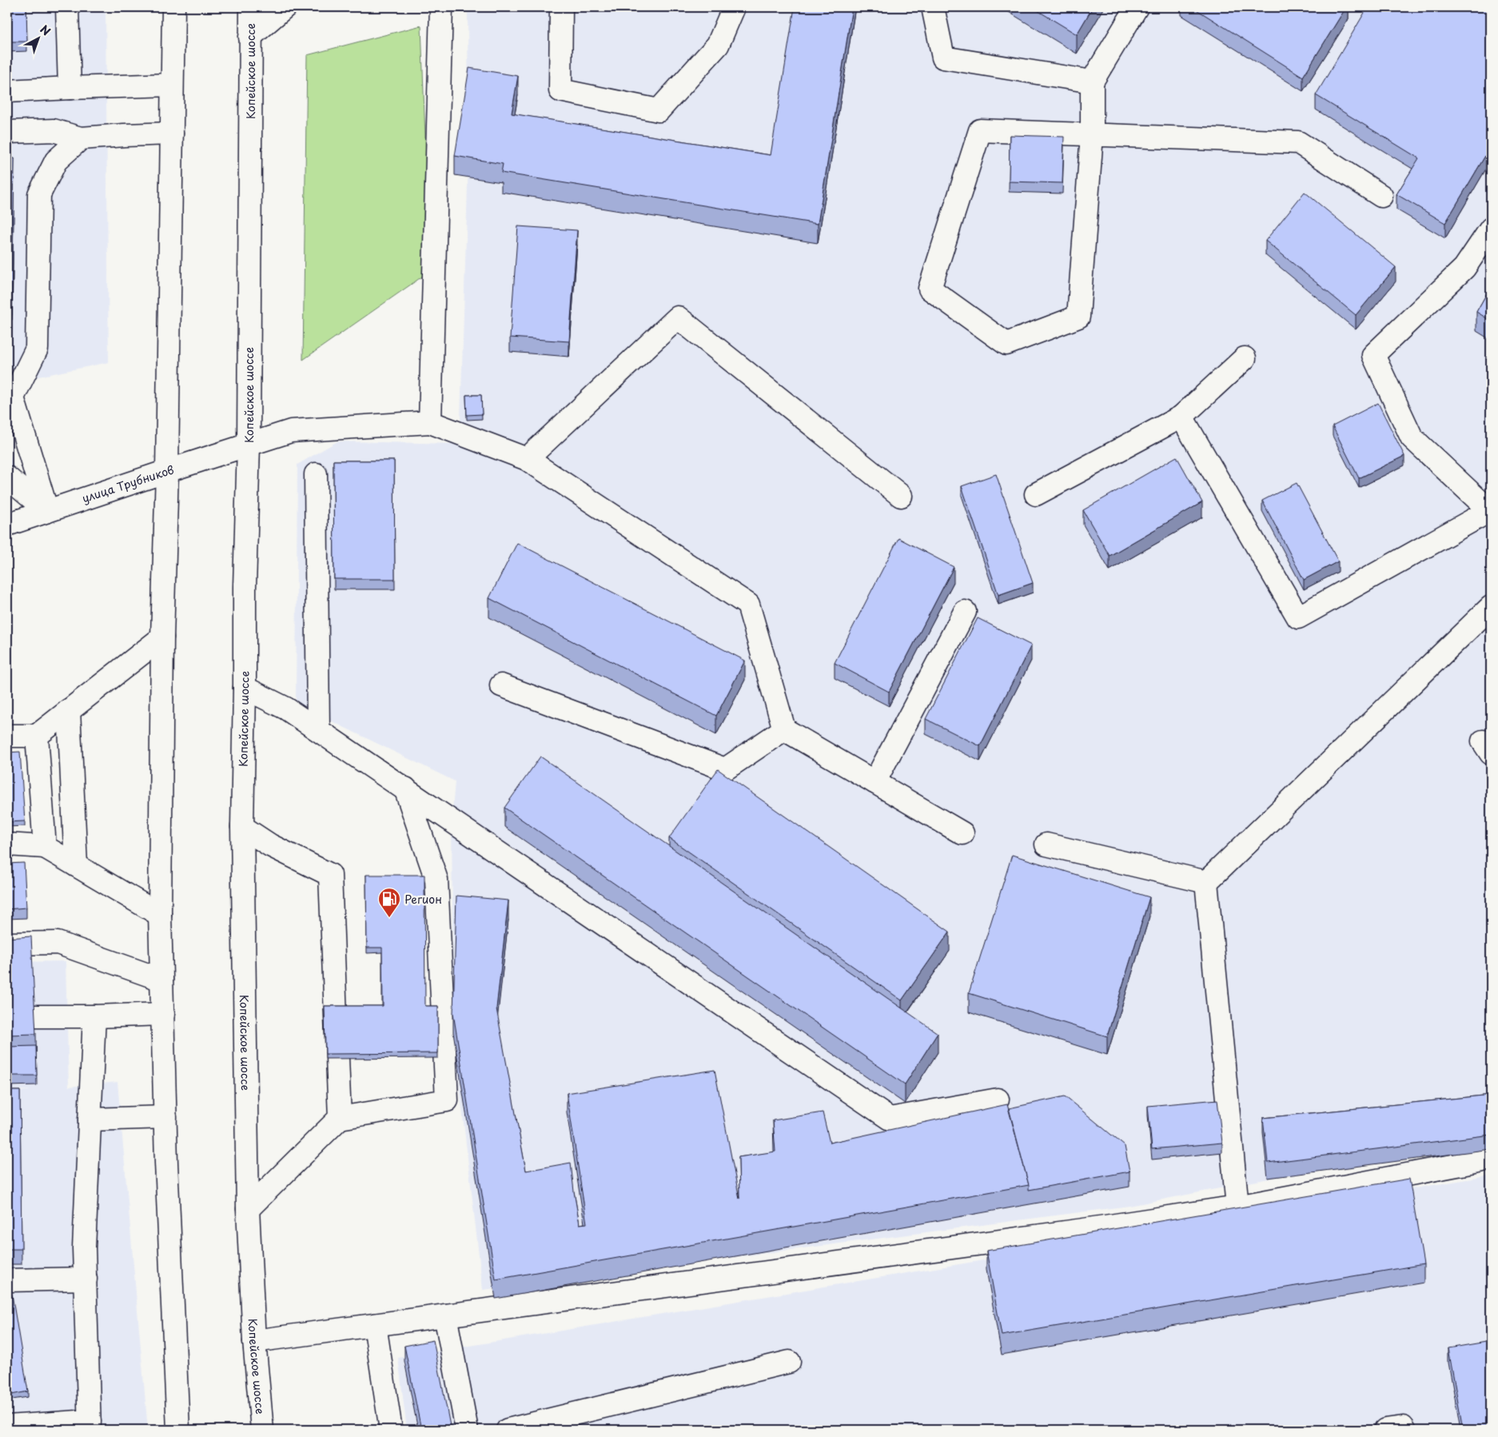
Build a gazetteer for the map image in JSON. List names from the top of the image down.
{
  "streets": {
    "main road": ["Копейское шоссе", "улица Трубников"]
  },
  "crossings": [
    ["Копейское шоссе", "улица Трубников"]
  ],
  "places": {
    "fuel station": ["Регион"]
  },
  "north": "top right"
}
